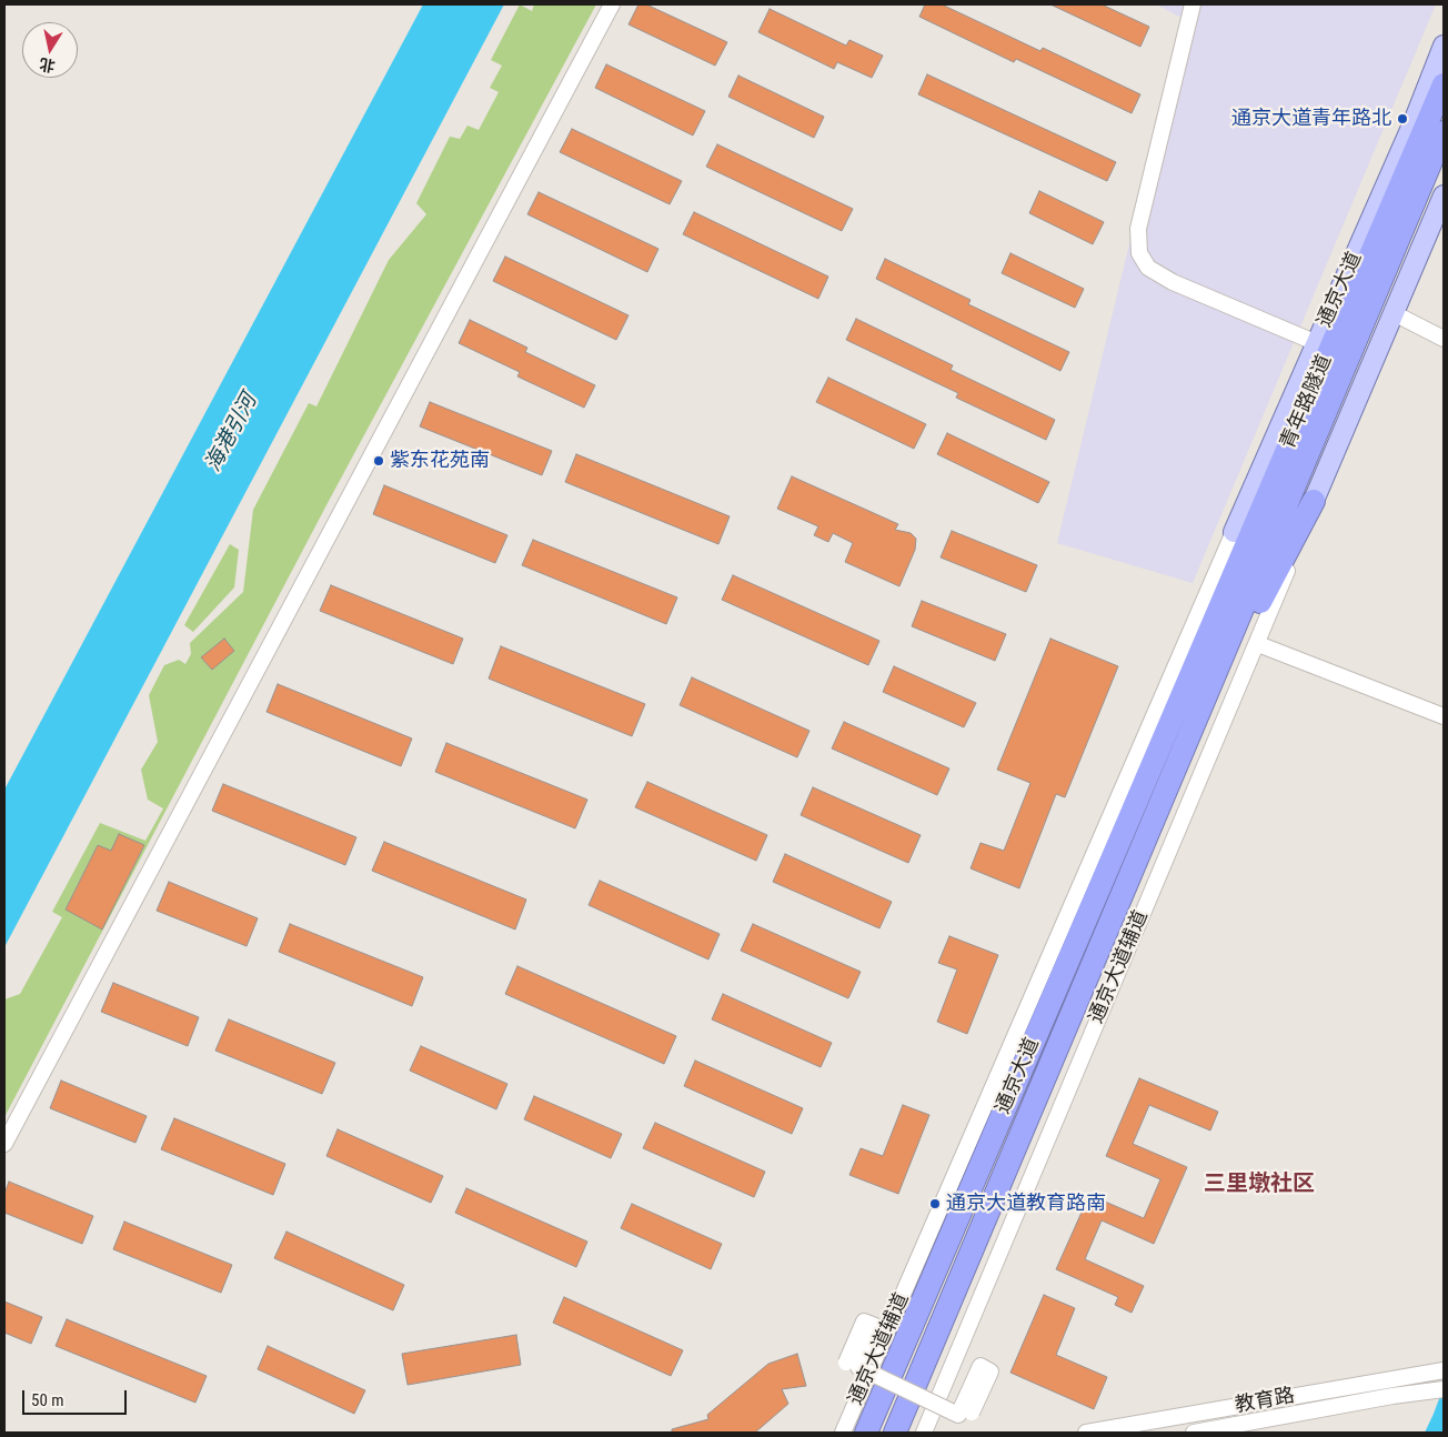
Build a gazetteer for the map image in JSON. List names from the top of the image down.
{
  "streets": {
    "highway": ["通京大道", "青年路隧道"],
    "street": ["通京大道辅道", "教育路"]
  },
  "crossings": [
    ["通京大道", "青年路隧道"],
    ["通京大道", "通京大道辅道"]
  ],
  "districts": ["三里墩社区"],
  "water": ["海港引河"],
  "places": ["通京大道青年路北", "紫东花苑南", "通京大道教育路南"],
  "scale_bar": "50 m",
  "north": "bottom"
}
